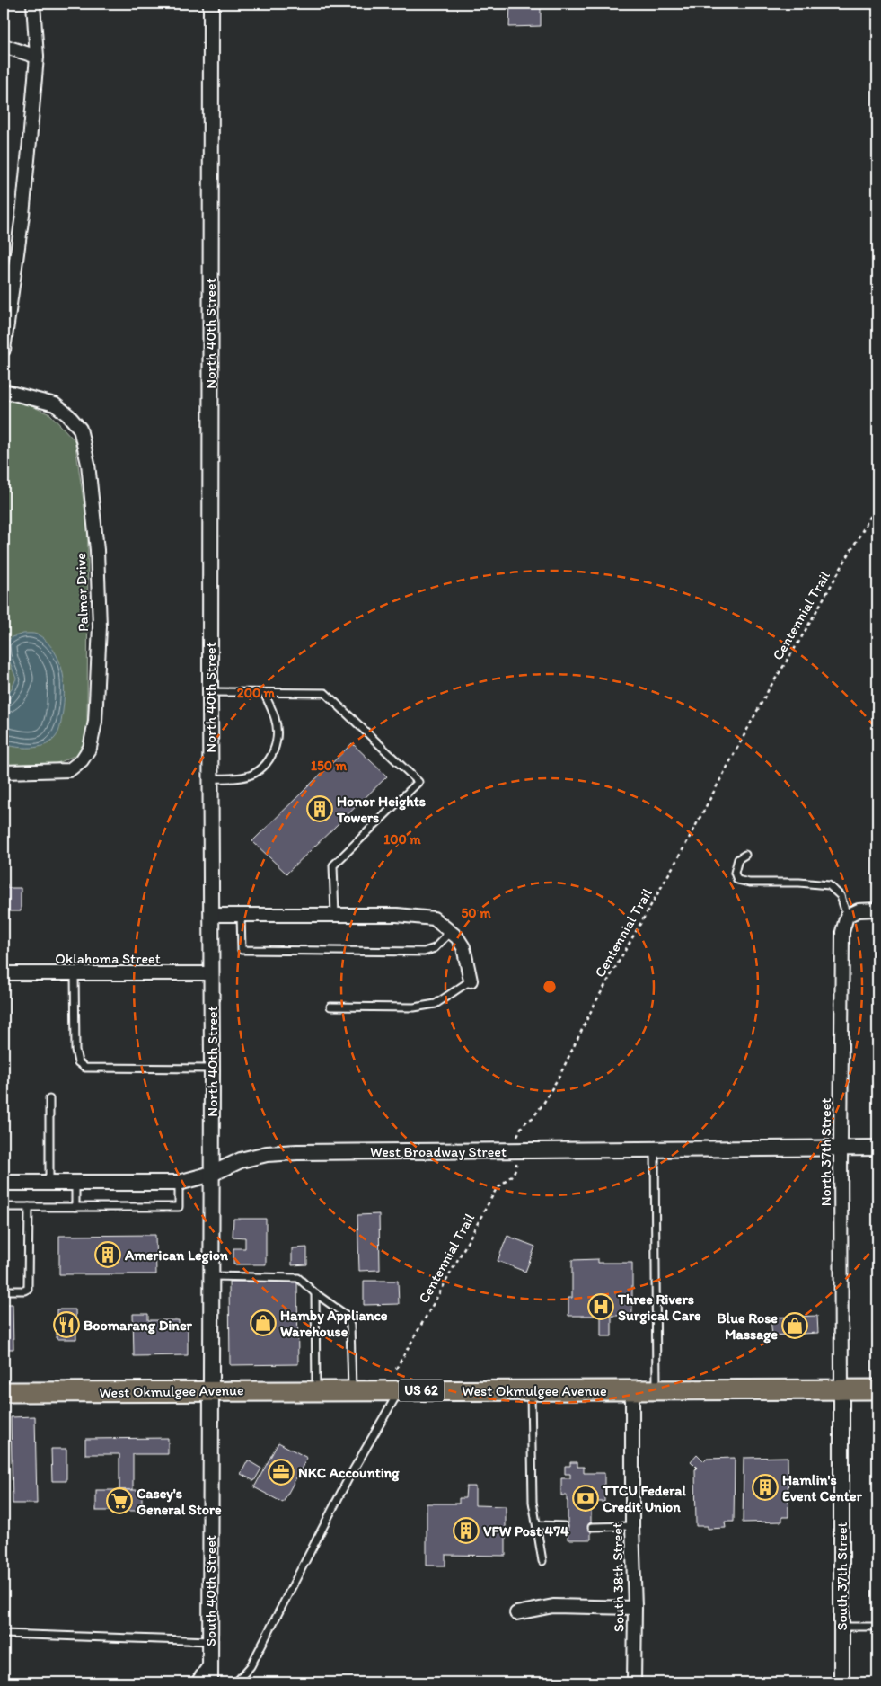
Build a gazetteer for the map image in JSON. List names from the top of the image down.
{
  "streets": {
    "main road": ["US 62", "West Okmulgee Avenue"],
    "street": [
      "North 40th Street",
      "Palmer Drive",
      "Oklahoma Street",
      "West Broadway Street",
      "North 37th Street",
      "South 37th Street",
      "South 38th Street",
      "South 40th Street"
    ],
    "path": ["Centennial Trail"]
  },
  "crossings": [
    ["North 40th Street", "Oklahoma Street"],
    ["North 40th Street", "West Broadway Street"],
    ["North 40th Street", "West Okmulgee Avenue"],
    ["North 40th Street", "South 40th Street"],
    ["Centennial Trail", "West Broadway Street"],
    ["West Broadway Street", "North 37th Street"],
    ["North 37th Street", "West Okmulgee Avenue"],
    ["North 37th Street", "South 37th Street"],
    ["West Okmulgee Avenue", "South 37th Street"],
    ["West Okmulgee Avenue", "South 38th Street"],
    ["West Okmulgee Avenue", "South 40th Street"]
  ],
  "places": {
    "building": [
      "Honor Heights Towers",
      "American Legion",
      "Hamlin's Event Center",
      "VFW Post 474"
    ],
    "hospital": ["Three Rivers Surgical Care"],
    "shop": ["Hamby Appliance Warehouse", "Blue Rose Massage"],
    "restaurant": ["Boomarang Diner"],
    "office": ["NKC Accounting"],
    "bank": ["TTCU Federal Credit Union"],
    "supermarket": ["Casey's General Store"]
  },
  "rings": [
    "200 m",
    "150 m",
    "100 m",
    "50 m"
  ]
}
